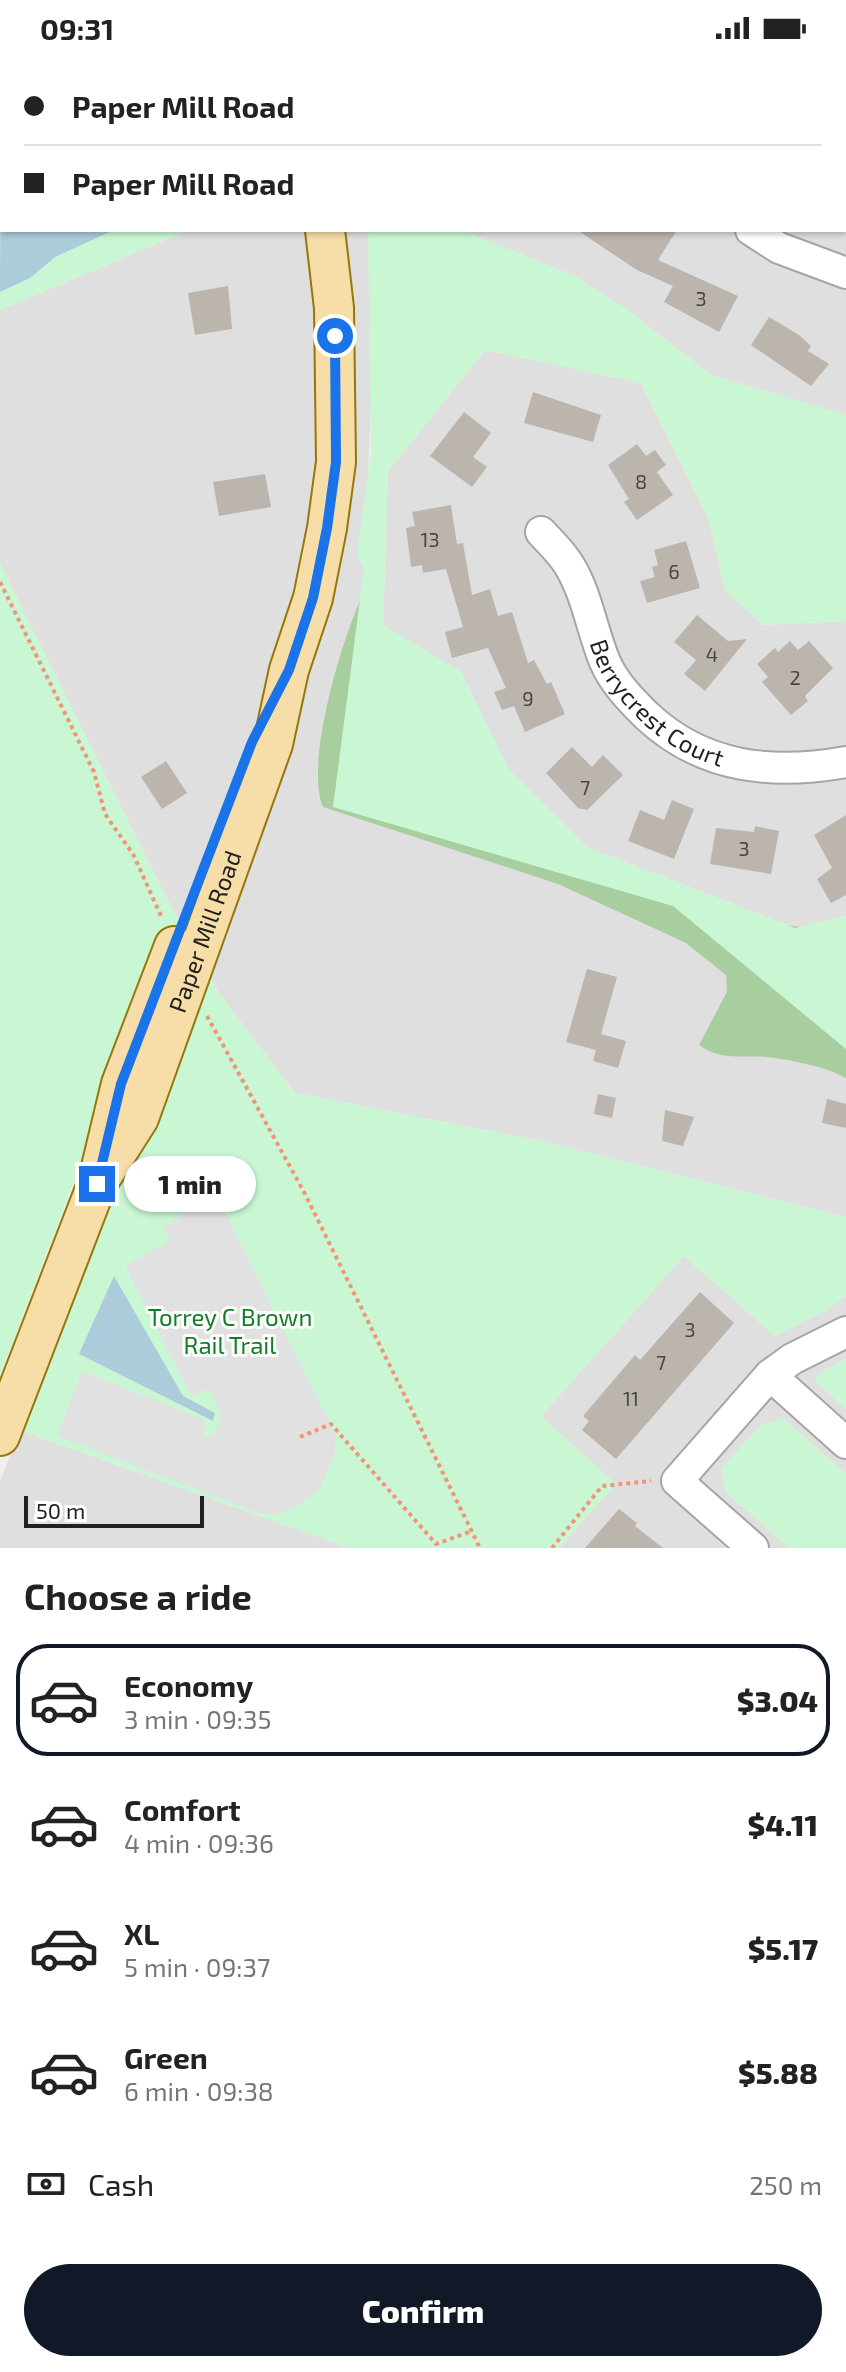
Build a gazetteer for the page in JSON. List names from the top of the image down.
{
  "streets": {
    "main road": ["Paper Mill Road"],
    "street": ["Berrycrest Court"]
  },
  "parks": ["Torrey C Brown Rail Trail"],
  "house_numbers": [
    "3",
    "8",
    "13",
    "6",
    "4",
    "2",
    "9",
    "7",
    "3",
    "3",
    "7",
    "11"
  ],
  "scale_bar": "50 m",
  "page": {
    "status": "09:31",
    "banner": ["Paper Mill Road", "Paper Mill Road"],
    "bubble": "1 min",
    "scale": "50 m",
    "heading": "Choose a ride",
    "list": [
      {
        "name": "Economy",
        "note": "3 min · 09:35",
        "value": "$3.04"
      },
      {
        "name": "Comfort",
        "note": "4 min · 09:36",
        "value": "$4.11"
      },
      {
        "name": "XL",
        "note": "5 min · 09:37",
        "value": "$5.17"
      },
      {
        "name": "Green",
        "note": "6 min · 09:38",
        "value": "$5.88"
      }
    ],
    "pay": ["Cash", "250 m"],
    "buttons": "Confirm"
  }
}
